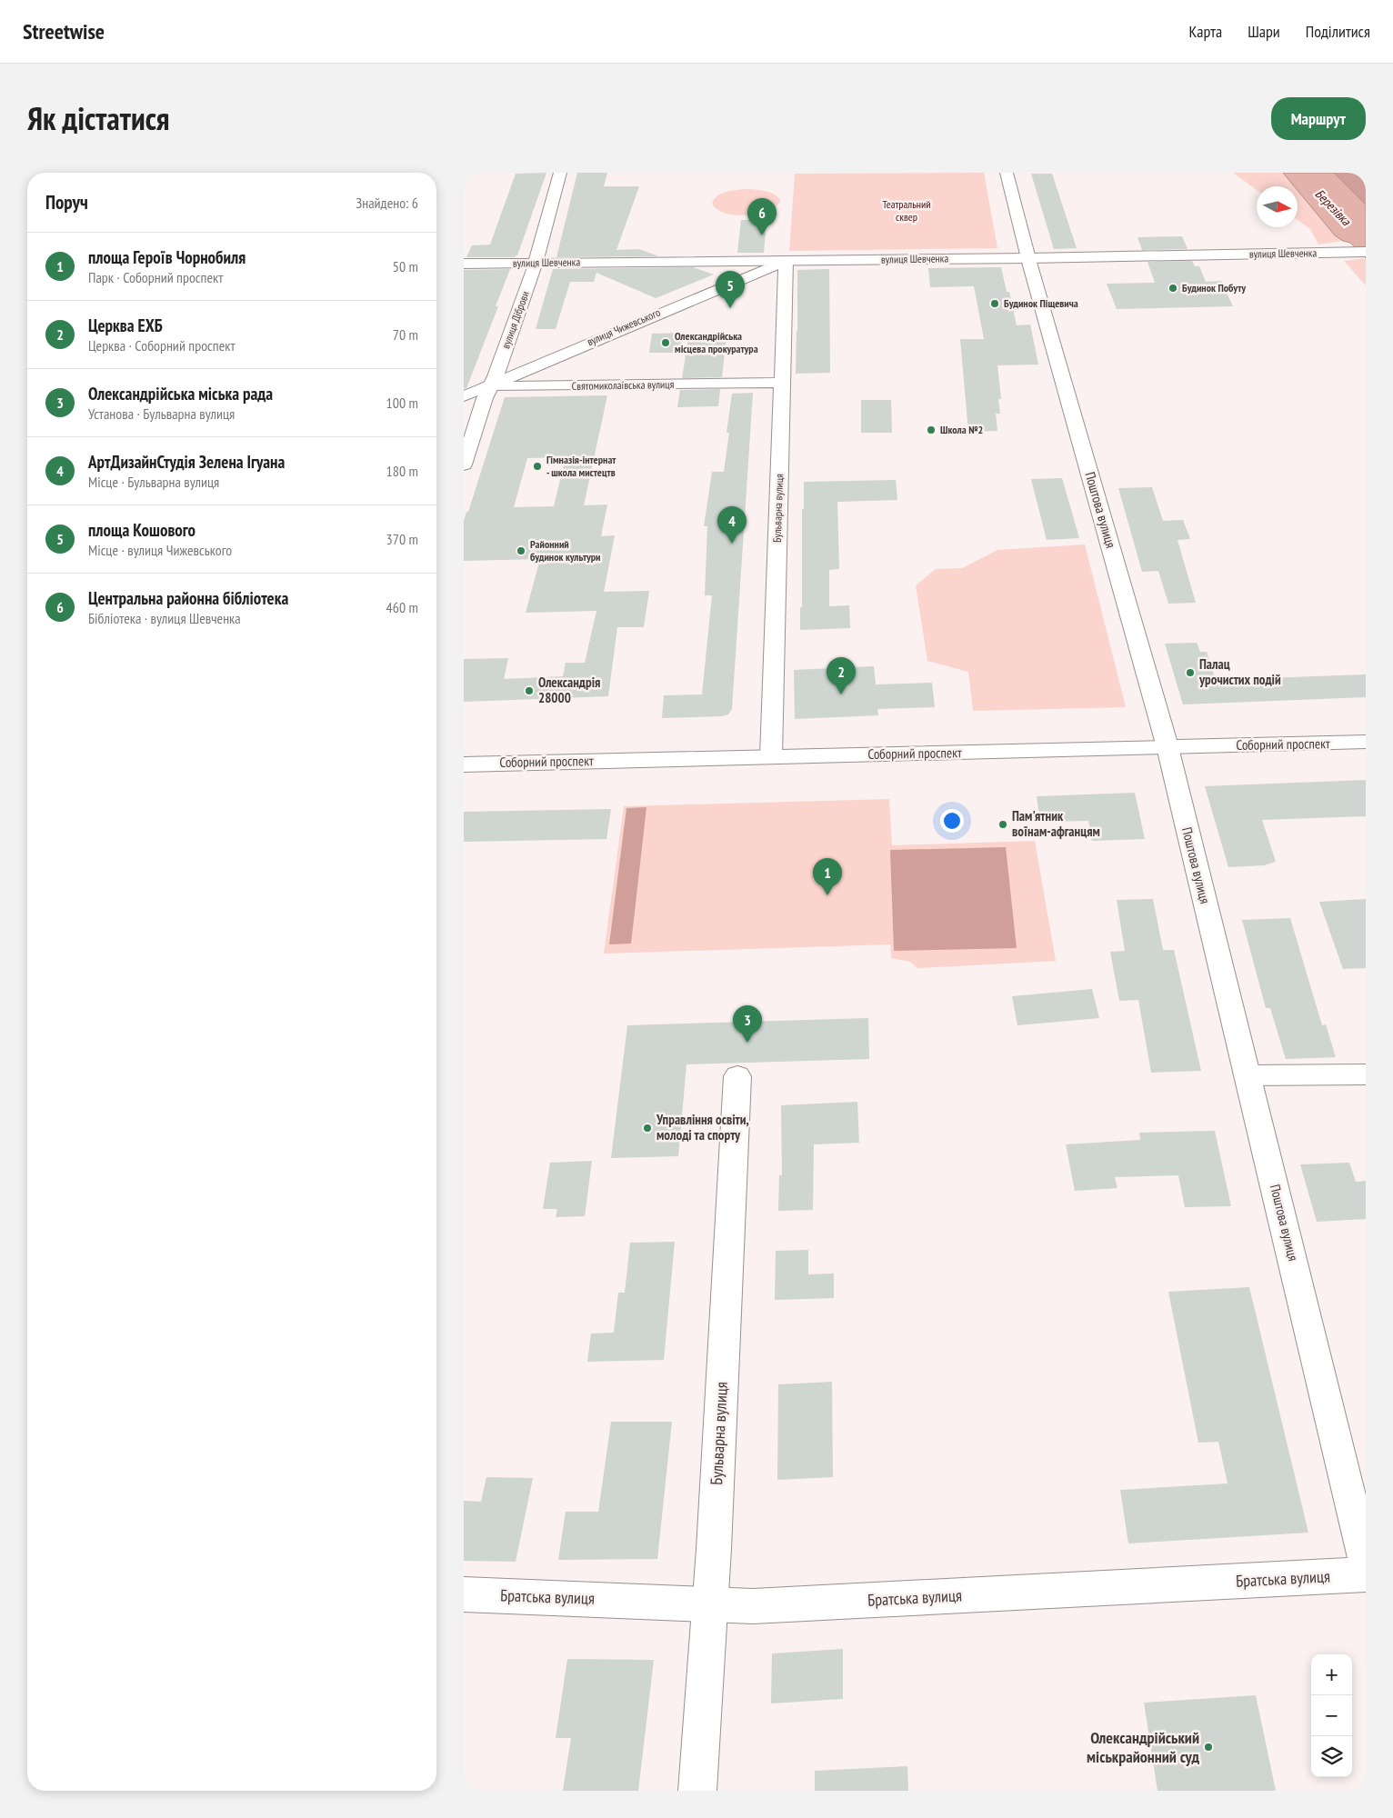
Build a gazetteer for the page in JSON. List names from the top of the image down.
{
  "streets": {
    "main road": [
      "вулиця Шевченка",
      "вулиця Діброви",
      "вулиця Чижевського",
      "Святомиколаївська вулиця",
      "Бульварна вулиця",
      "Поштова вулиця",
      "Соборний проспект",
      "Братська вулиця"
    ]
  },
  "crossings": [
    ["вулиця Шевченка", "вулиця Діброви"],
    ["вулиця Шевченка", "вулиця Чижевського"],
    ["вулиця Шевченка", "Бульварна вулиця"],
    ["вулиця Шевченка", "Поштова вулиця"],
    ["вулиця Діброви", "вулиця Чижевського"],
    ["вулиця Діброви", "Святомиколаївська вулиця"],
    ["вулиця Чижевського", "Святомиколаївська вулиця"],
    ["вулиця Чижевського", "Бульварна вулиця"],
    ["Святомиколаївська вулиця", "Бульварна вулиця"],
    ["Бульварна вулиця", "Соборний проспект"],
    ["Бульварна вулиця", "Братська вулиця"],
    ["Поштова вулиця", "Соборний проспект"]
  ],
  "water": ["Березівка"],
  "parks": ["Театральний сквер"],
  "places": [
    "Будинок Побуту",
    "Будинок Піщевича",
    "Олександрійська місцева прокуратура",
    "Школа №2",
    "Гімназія-інтернат - школа мистецтв",
    "Районний будинок культури",
    "Палац урочистих подій",
    "Олександрія 28000",
    "Пам'ятник воїнам-афганцям",
    "Управління освіти, молоді та спорту",
    "Олександрійський міськрайонний суд"
  ],
  "north": "right",
  "page": {
    "header": "Streetwise",
    "nav": ["Карта", "Шари", "Поділитися"],
    "title": "Як дістатися",
    "buttons": "Маршрут",
    "heading": ["Поруч", "Знайдено: 6"],
    "pins": [
      "6",
      "5",
      "4",
      "2",
      "1",
      "3"
    ],
    "list": [
      {
        "mark": "1",
        "name": "площа Героїв Чорнобиля",
        "note": "Парк · Соборний проспект",
        "value": "50 m"
      },
      {
        "mark": "2",
        "name": "Церква ЕХБ",
        "note": "Церква · Соборний проспект",
        "value": "70 m"
      },
      {
        "mark": "3",
        "name": "Олександрійська міська рада",
        "note": "Установа · Бульварна вулиця",
        "value": "100 m"
      },
      {
        "mark": "4",
        "name": "АртДизайнСтудія Зелена Ігуана",
        "note": "Місце · Бульварна вулиця",
        "value": "180 m"
      },
      {
        "mark": "5",
        "name": "площа Кошового",
        "note": "Місце · вулиця Чижевського",
        "value": "370 m"
      },
      {
        "mark": "6",
        "name": "Центральна районна бібліотека",
        "note": "Бібліотека · вулиця Шевченка",
        "value": "460 m"
      }
    ],
    "map_buttons": ["+", "−"]
  }
}
